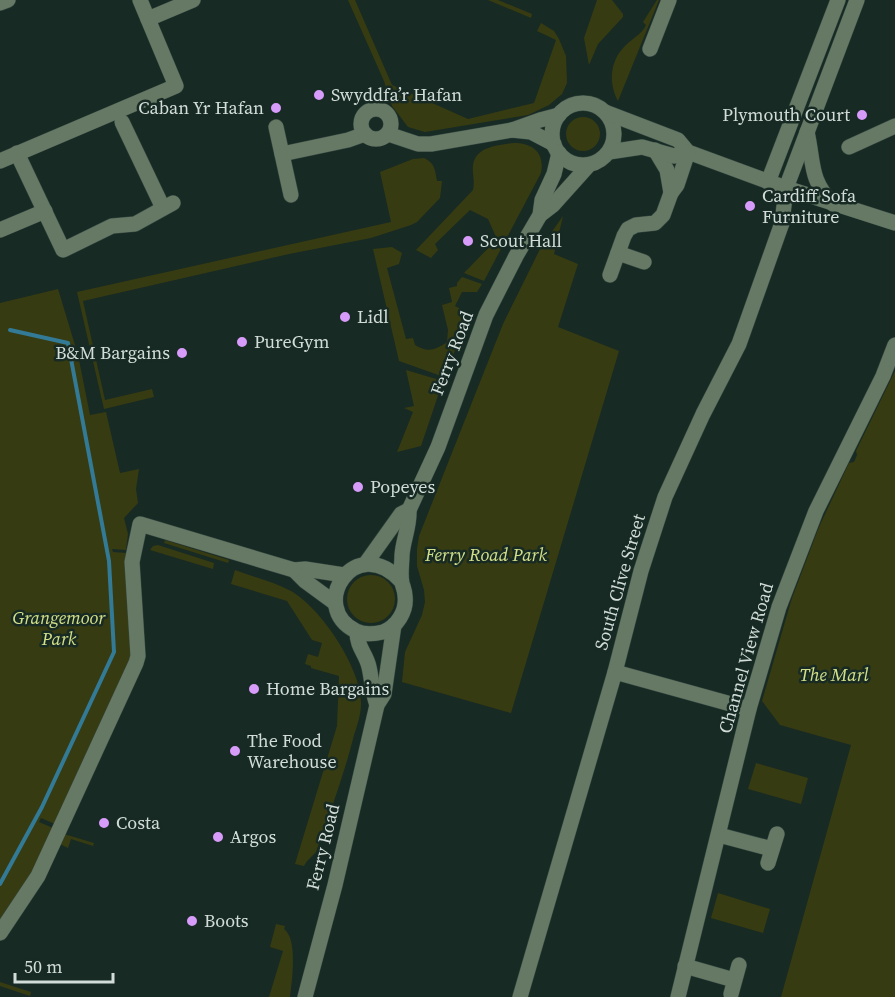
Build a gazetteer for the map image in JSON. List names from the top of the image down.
{
  "streets": {
    "street": ["Ferry Road", "South Clive Street", "Channel View Road"]
  },
  "crossings": [
    ["Ferry Road", "South Clive Street"]
  ],
  "parks": ["Ferry Road Park", "Grangemoor Park", "The Marl"],
  "places": [
    "Swyddfa’r Hafan",
    "Caban Yr Hafan",
    "Plymouth Court",
    "Cardiff Sofa Furniture",
    "Scout Hall",
    "Lidl",
    "PureGym",
    "B&M Bargains",
    "Popeyes",
    "Home Bargains",
    "The Food Warehouse",
    "Costa",
    "Argos",
    "Boots"
  ],
  "scale_bar": "50 m"
}
